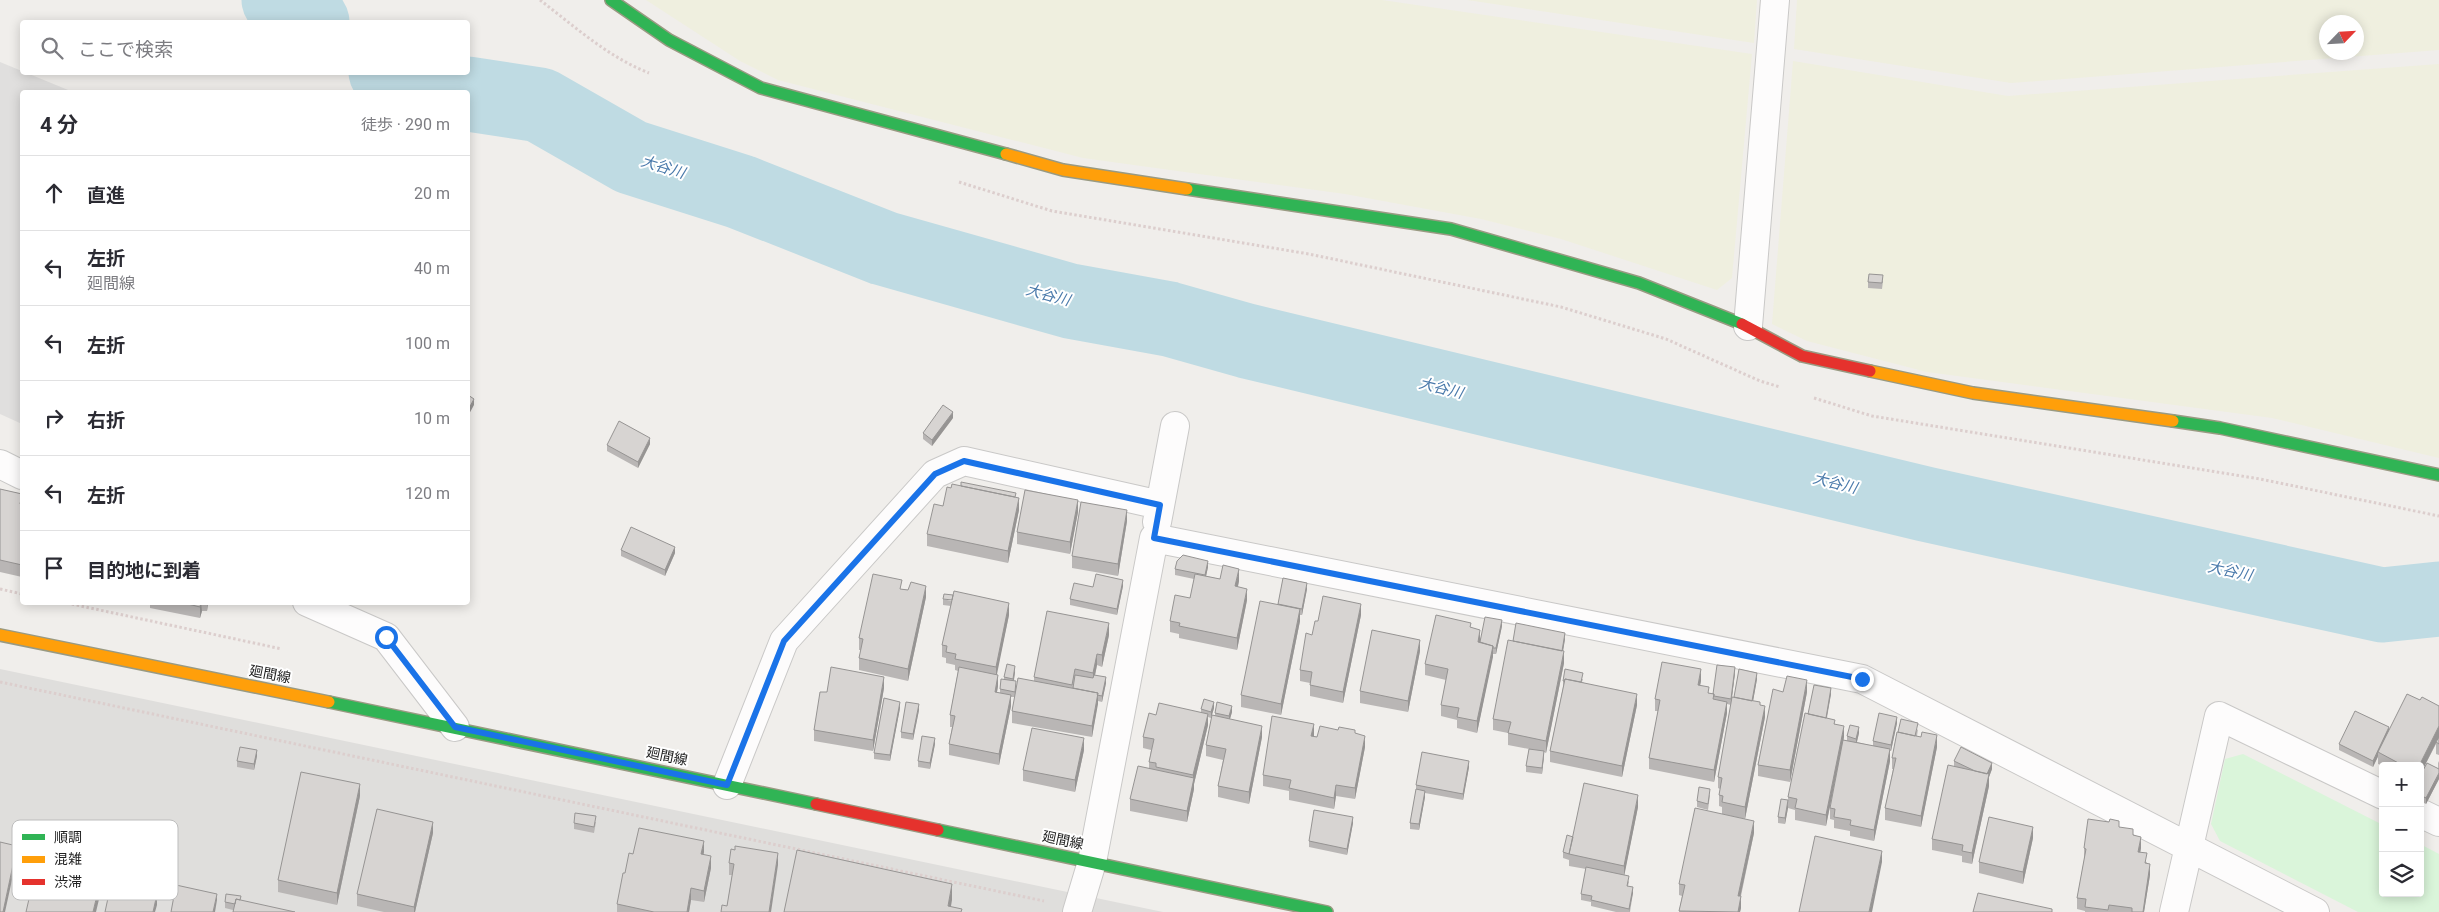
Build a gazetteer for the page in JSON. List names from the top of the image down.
{
  "streets": {
    "street": ["廻間線"]
  },
  "water": ["大谷川"],
  "legend": ["順調", "混雑", "渋滞"],
  "north": "top right",
  "page": {
    "search": "ここで検索",
    "heading": ["4 分", "徒歩 · 290 m"],
    "list": [
      ["直進", "20 m"],
      ["左折", "廻間線", "40 m"],
      ["左折", "100 m"],
      ["右折", "10 m"],
      ["左折", "120 m"],
      "目的地に到着"
    ],
    "map_buttons": ["+", "−"]
  }
}
